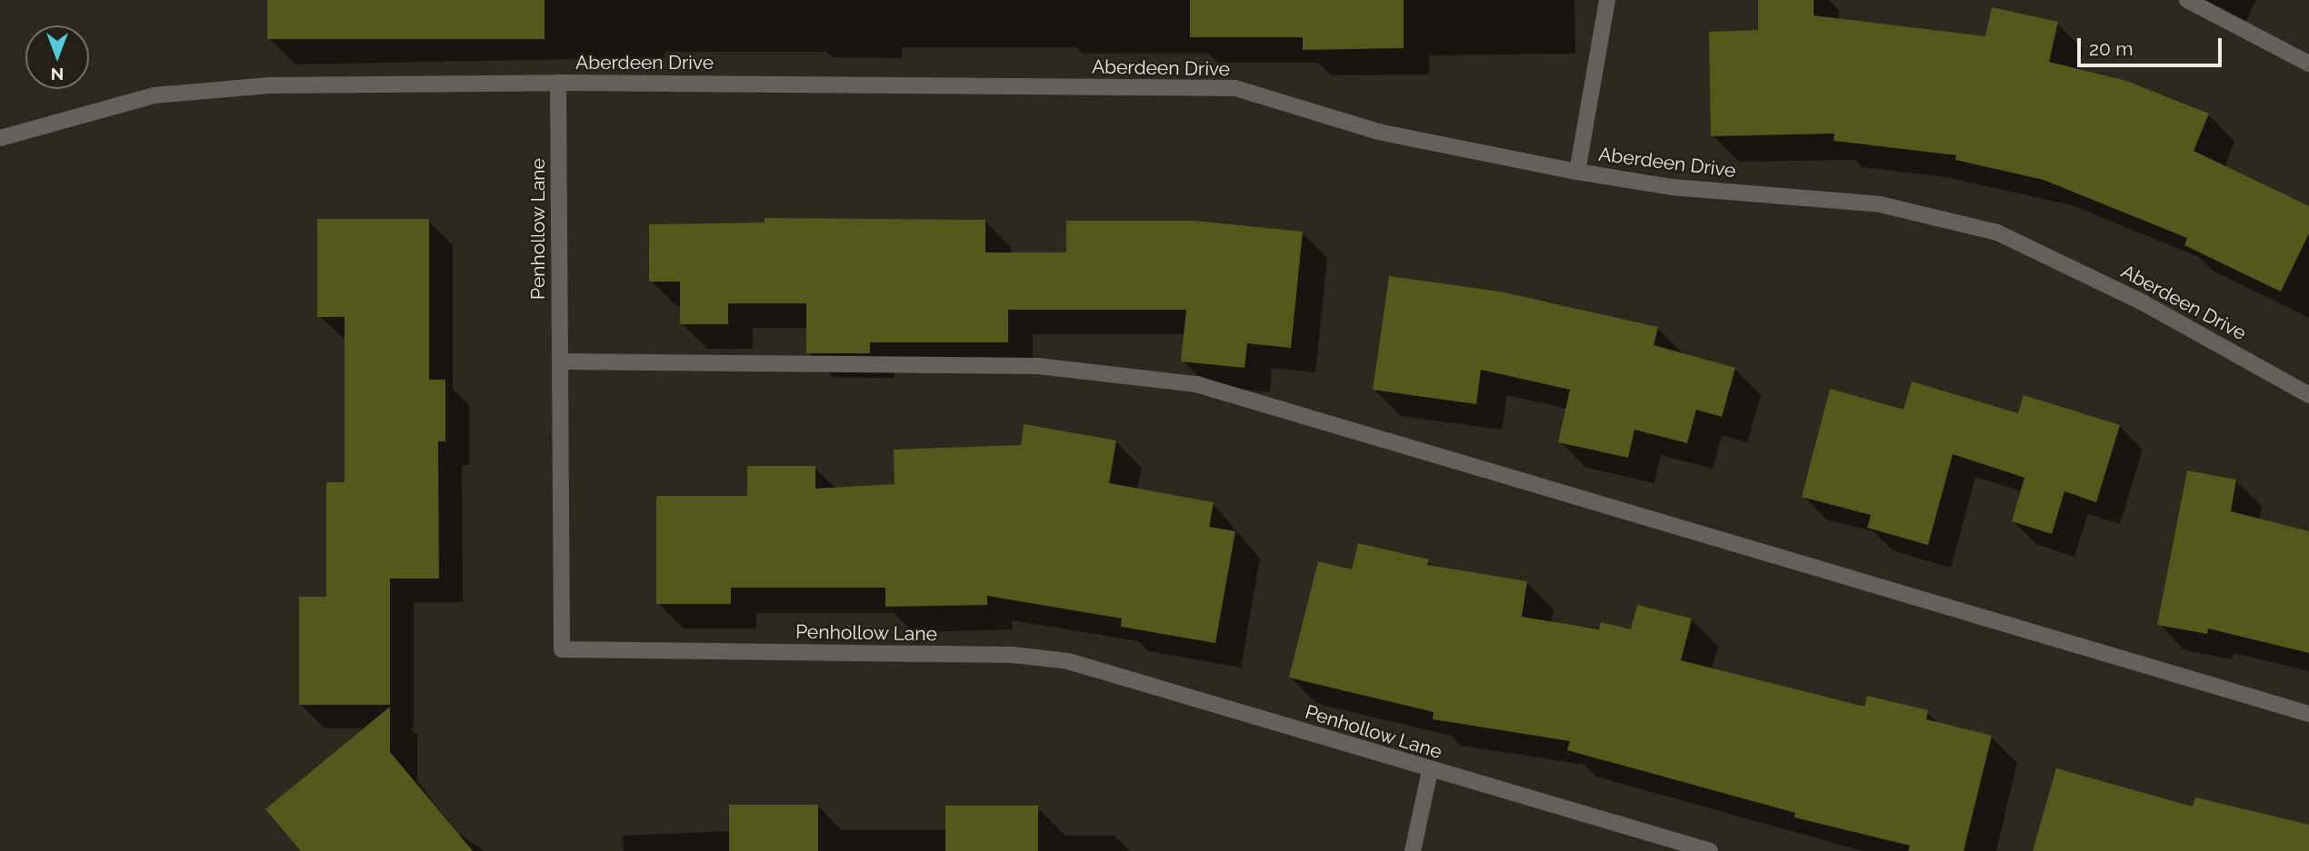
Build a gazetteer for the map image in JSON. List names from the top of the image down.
{
  "streets": {
    "street": ["Aberdeen Drive", "Penhollow Lane"]
  },
  "crossings": [
    ["Aberdeen Drive", "Penhollow Lane"]
  ],
  "scale_bar": "20 m",
  "north": "bottom"
}
